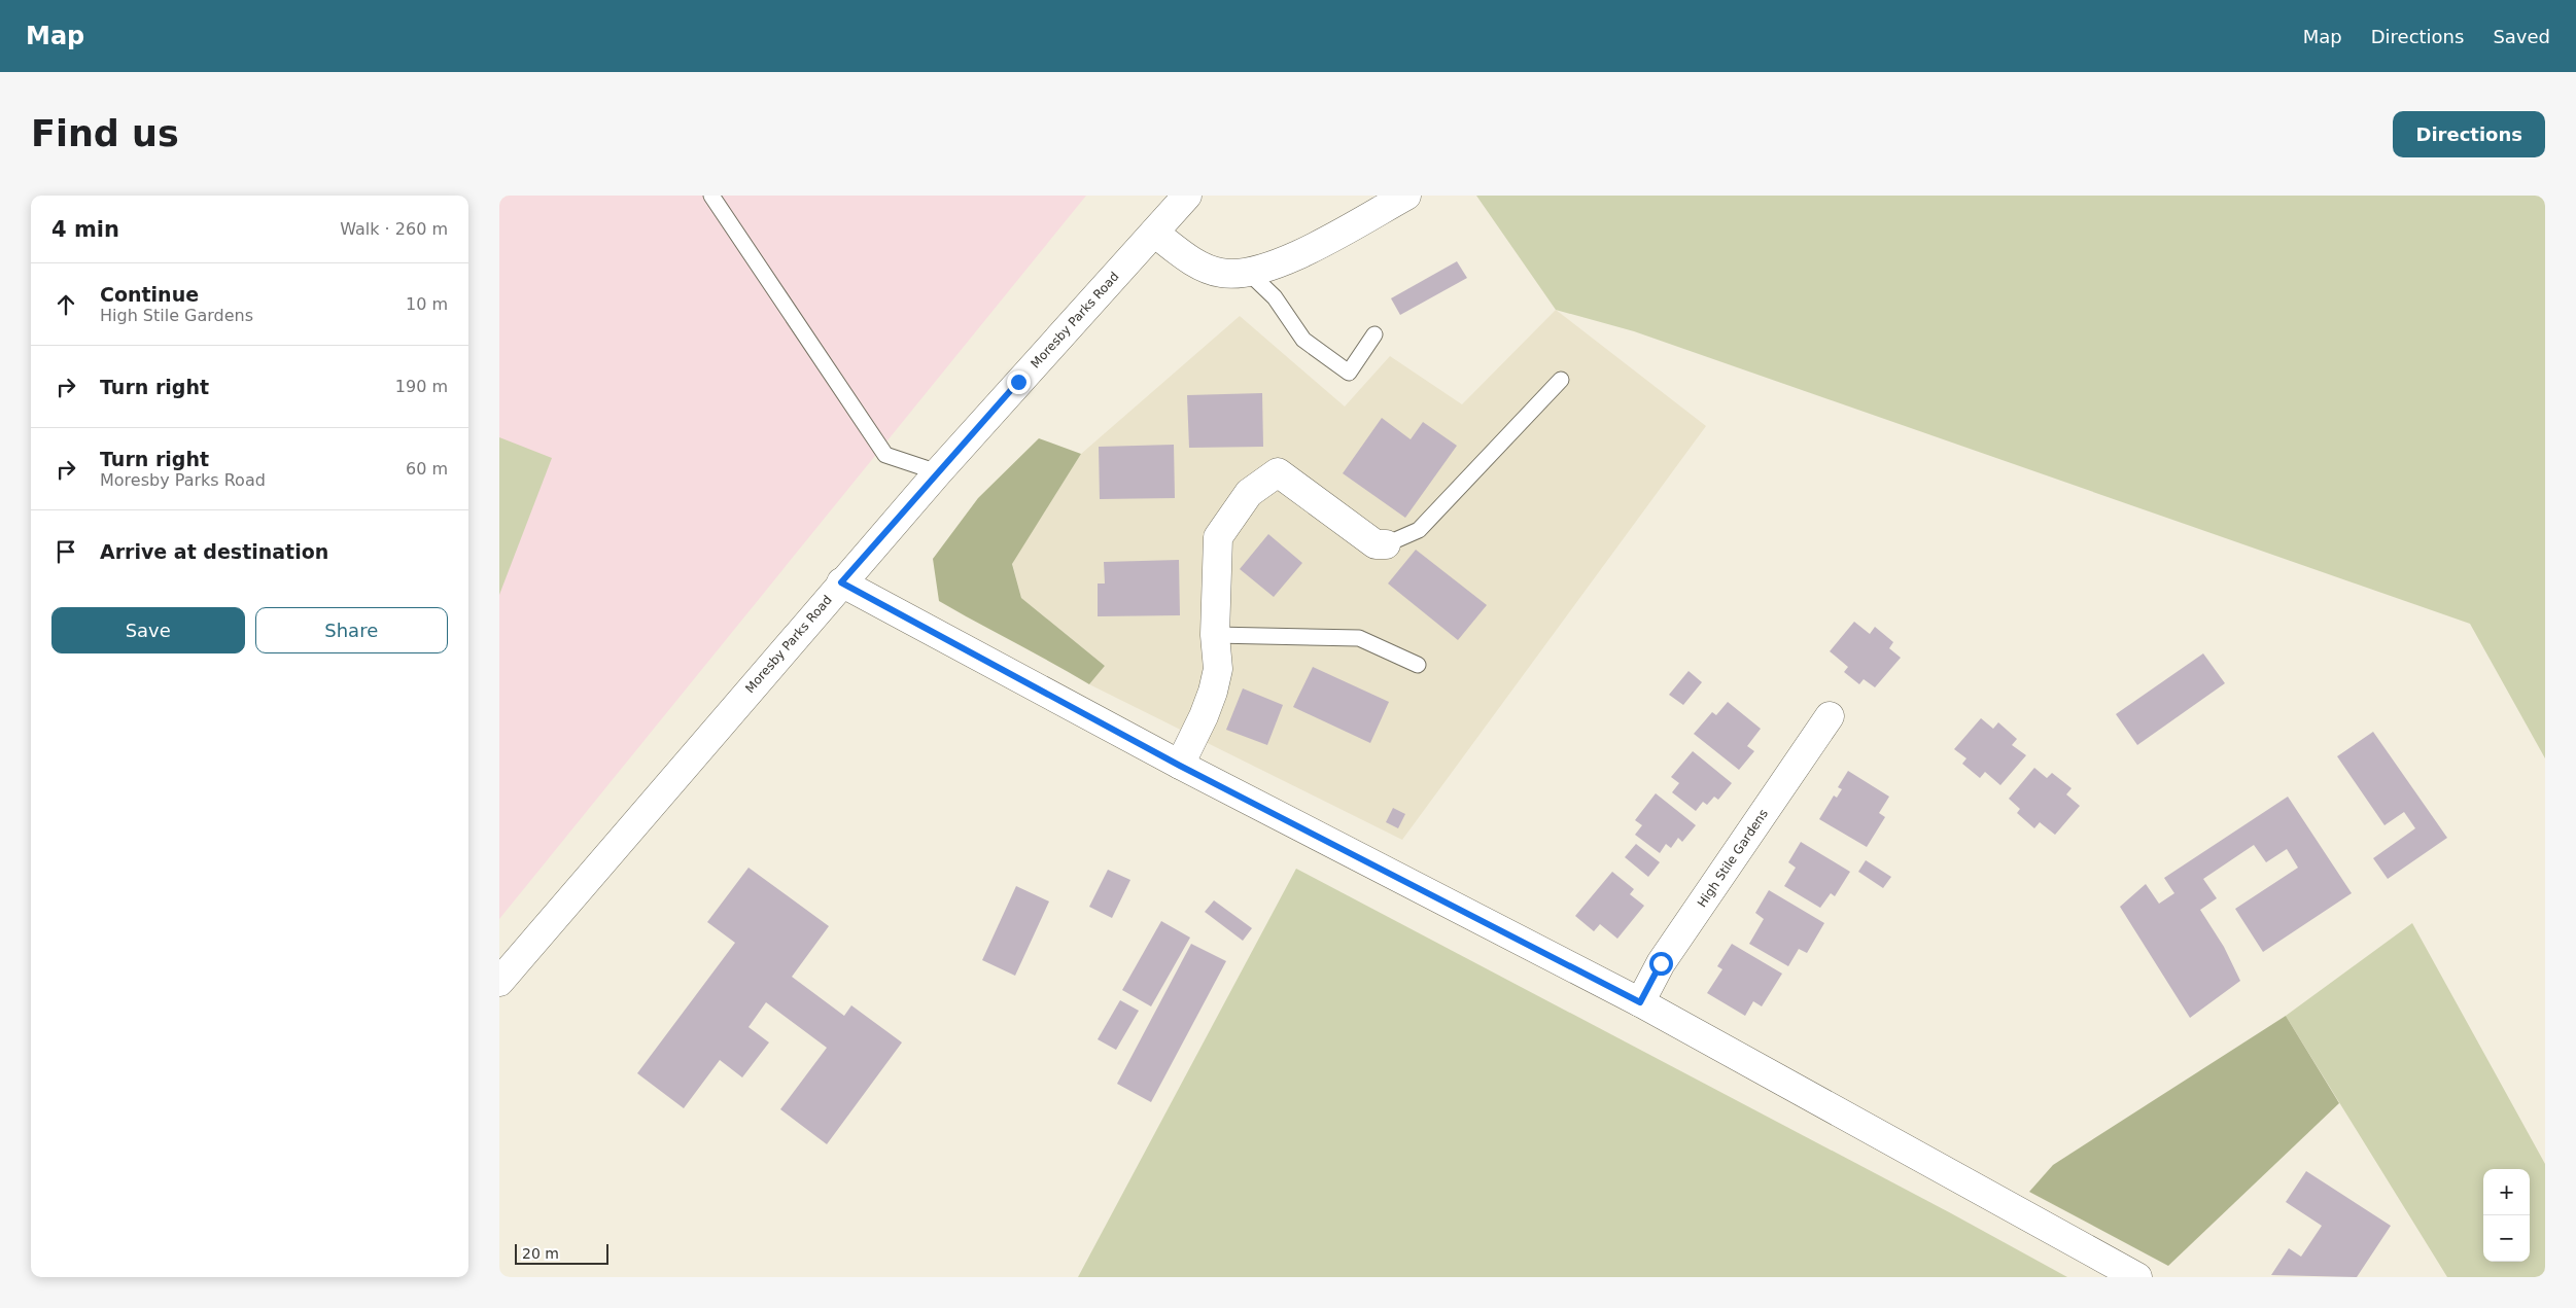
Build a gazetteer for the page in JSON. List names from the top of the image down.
{
  "streets": {
    "street": ["Moresby Parks Road", "High Stile Gardens"]
  },
  "scale_bar": "20 m",
  "page": {
    "header": "Map",
    "nav": ["Map", "Directions", "Saved"],
    "buttons": [
      "Directions",
      ["Save", "Share"]
    ],
    "title": "Find us",
    "heading": ["4 min", "Walk · 260 m"],
    "list": [
      ["Continue", "High Stile Gardens", "10 m"],
      ["Turn right", "190 m"],
      ["Turn right", "Moresby Parks Road", "60 m"],
      "Arrive at destination"
    ],
    "map_buttons": ["+", "−"],
    "scale": "20 m"
  }
}
